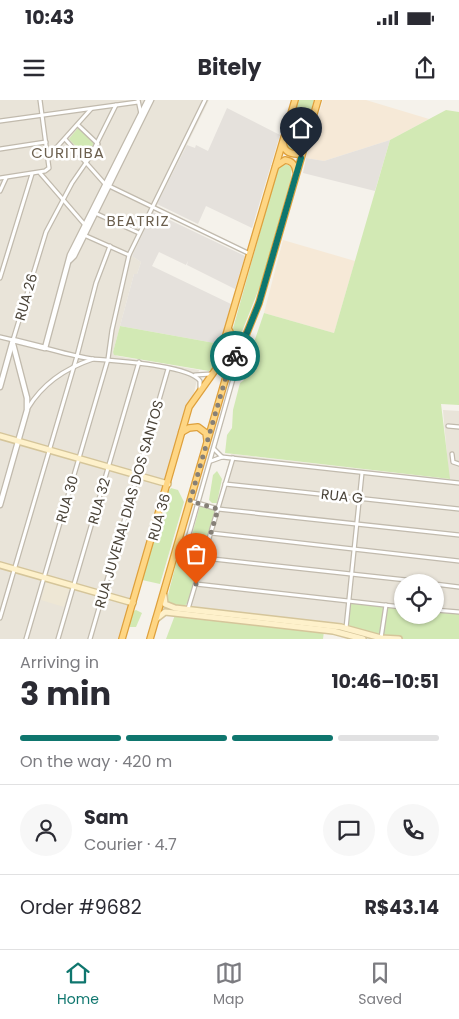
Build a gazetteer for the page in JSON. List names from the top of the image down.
{
  "streets": {
    "highway": ["RUA 36"],
    "street": [
      "RUA 26",
      "RUA G",
      "RUA 30",
      "RUA 32",
      "RUA JUVENAL DIAS DOS SANTOS"
    ]
  },
  "districts": ["CURITIBA", "BEATRIZ"],
  "page": {
    "status": "10:43",
    "header": "Bitely",
    "heading": ["3 min", "Arriving in", "10:46–10:51"],
    "panel": [
      "Sam",
      "Courier · 4.7",
      "Order #9682",
      "R$43.14"
    ],
    "bar": "On the way · 420 m",
    "tabs": ["Home", "Map", "Saved"]
  }
}
